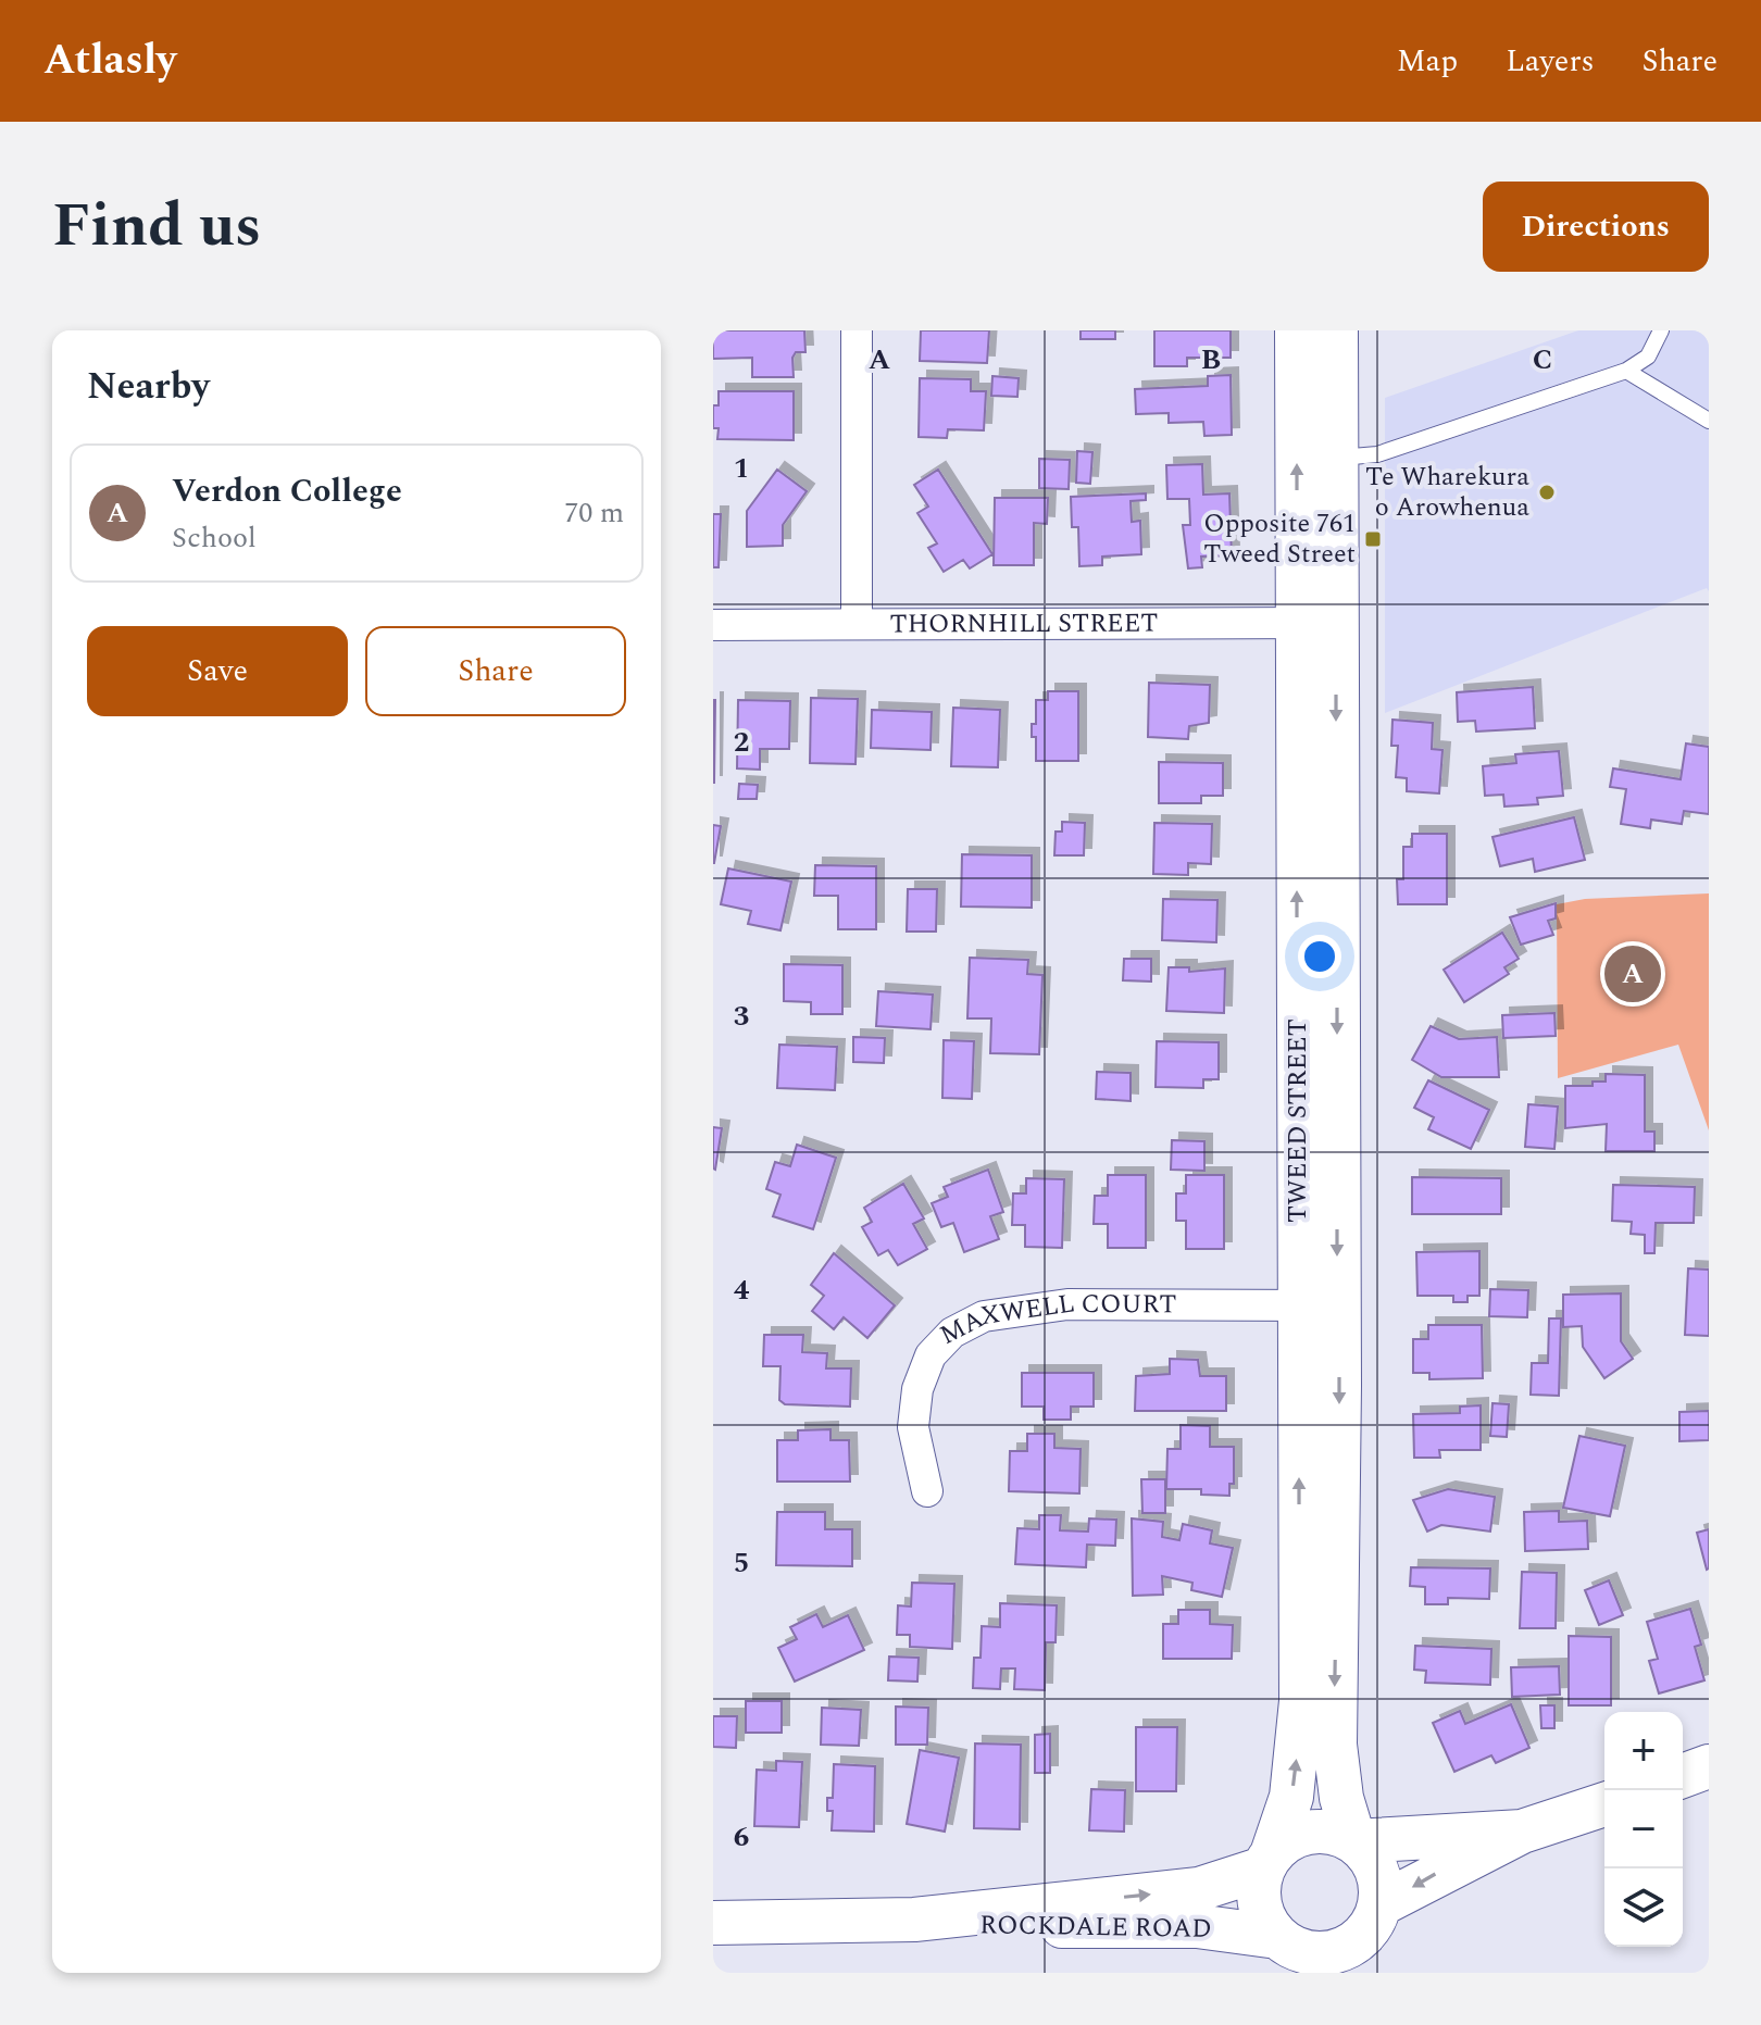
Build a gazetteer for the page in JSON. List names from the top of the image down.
{
  "streets": {
    "main road": ["TWEED STREET", "ROCKDALE ROAD"],
    "street": ["THORNHILL STREET", "MAXWELL COURT"]
  },
  "crossings": [
    ["THORNHILL STREET", "TWEED STREET"],
    ["TWEED STREET", "MAXWELL COURT"],
    ["TWEED STREET", "ROCKDALE ROAD"]
  ],
  "places": {
    "other": ["Te Wharekura o Arowhenua"],
    "transit": ["Opposite 761 Tweed Street"]
  },
  "page": {
    "header": "Atlasly",
    "nav": ["Map", "Layers", "Share"],
    "title": "Find us",
    "buttons": [
      "Directions",
      ["Save", "Share"]
    ],
    "heading": "Nearby",
    "list": [
      {
        "mark": "A",
        "name": "Verdon College",
        "note": "School",
        "value": "70 m"
      }
    ],
    "pins": "A",
    "map_buttons": ["+", "−"]
  },
  "grid": {
    "columns": ["A", "B", "C"],
    "rows": [
      "1",
      "2",
      "3",
      "4",
      "5",
      "6"
    ]
  }
}
